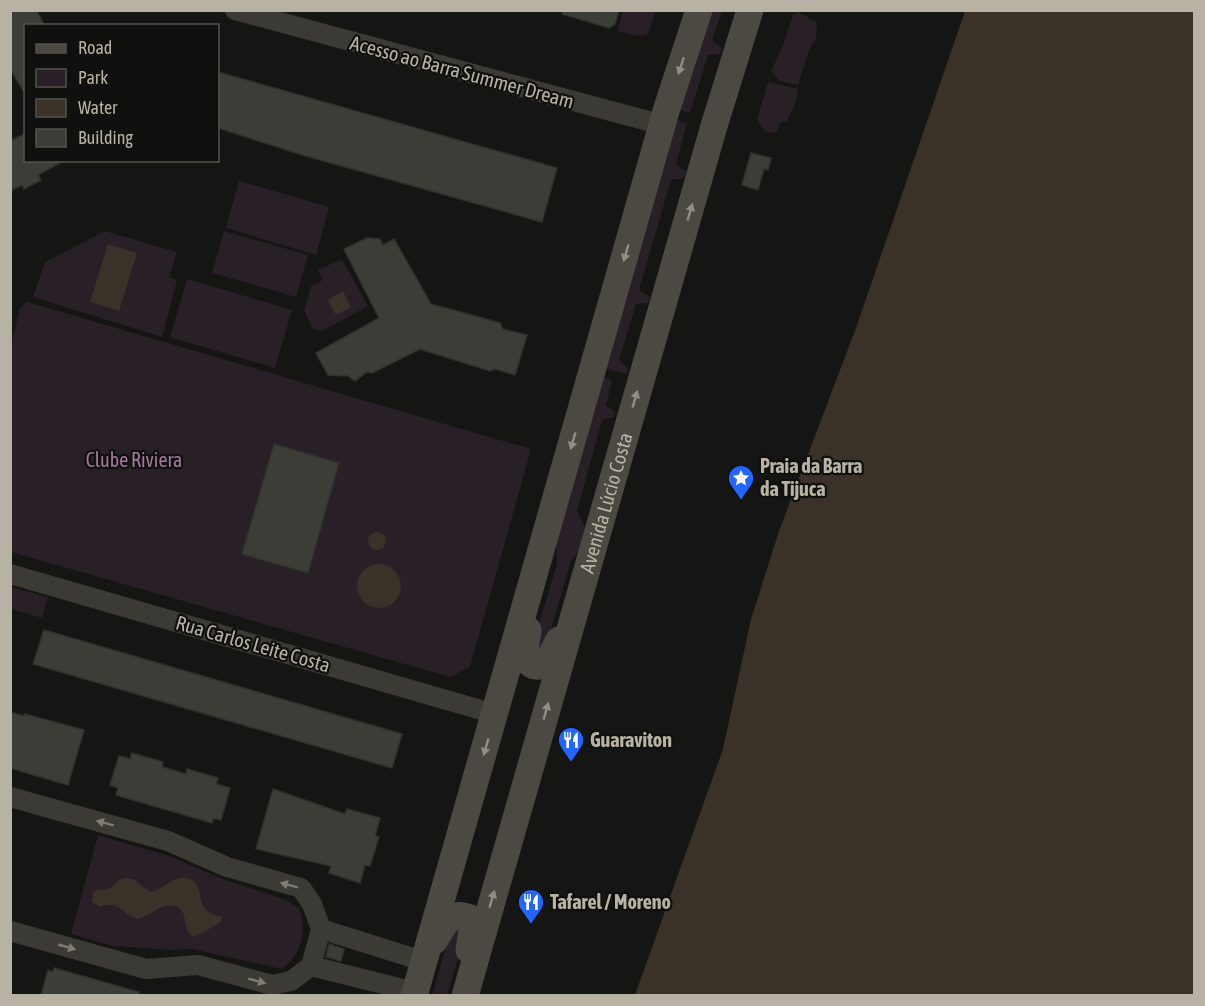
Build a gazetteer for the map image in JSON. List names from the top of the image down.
{
  "streets": {
    "main road": ["Avenida Lúcio Costa"],
    "street": ["Acesso ao Barra Summer Dream", "Rua Carlos Leite Costa"]
  },
  "parks": ["Clube Riviera"],
  "places": {
    "place": ["Praia da Barra da Tijuca"],
    "restaurant": ["Guaraviton", "Tafarel / Moreno"]
  },
  "legend": [
    "Road",
    "Park",
    "Water",
    "Building"
  ]
}
